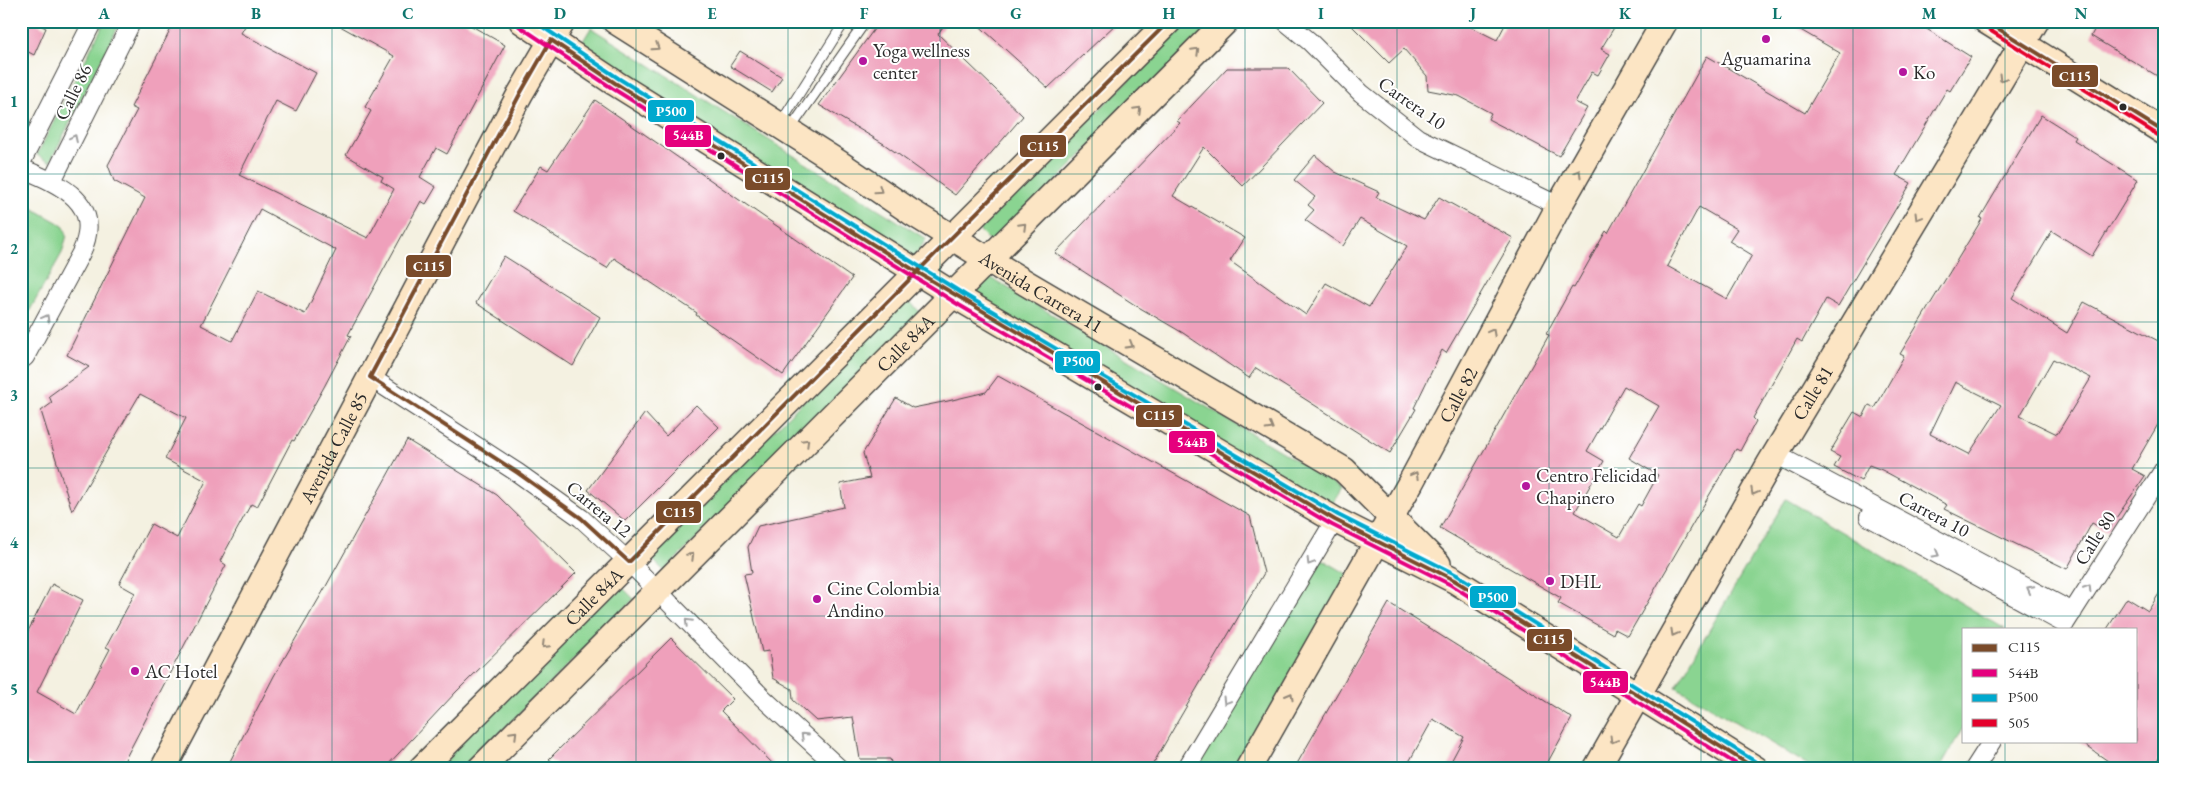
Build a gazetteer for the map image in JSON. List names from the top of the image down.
{
  "streets": {
    "street": [
      "Calle 86",
      "Carrera 10",
      "Avenida Carrera 11",
      "Calle 84A",
      "Calle 81",
      "Calle 82",
      "Avenida Calle 85",
      "Carrera 12",
      "Calle 80"
    ]
  },
  "crossings": [
    ["Carrera 10", "Calle 81"],
    ["Carrera 10", "Calle 82"],
    ["Carrera 10", "Calle 80"],
    ["Avenida Carrera 11", "Calle 84A"],
    ["Avenida Carrera 11", "Calle 81"],
    ["Avenida Carrera 11", "Calle 82"],
    ["Avenida Carrera 11", "Avenida Calle 85"],
    ["Calle 84A", "Carrera 12"],
    ["Avenida Calle 85", "Carrera 12"]
  ],
  "one_way": ["Calle 81", "Carrera 12", "Calle 80"],
  "places": [
    "Aguamarina",
    "Yoga wellness center",
    "Ko",
    "Centro Felicidad Chapinero",
    "DHL",
    "Cine Colombia Andino",
    "AC Hotel"
  ],
  "lines": [
    "transit line C115",
    "transit line P500",
    "transit line 544B",
    "transit line 505"
  ],
  "legend": [
    "C115",
    "544B",
    "P500",
    "505"
  ],
  "grid": {
    "columns": [
      "A",
      "B",
      "C",
      "D",
      "E",
      "F",
      "G",
      "H",
      "I",
      "J",
      "K",
      "L",
      "M",
      "N"
    ],
    "rows": [
      "1",
      "2",
      "3",
      "4",
      "5"
    ]
  }
}
